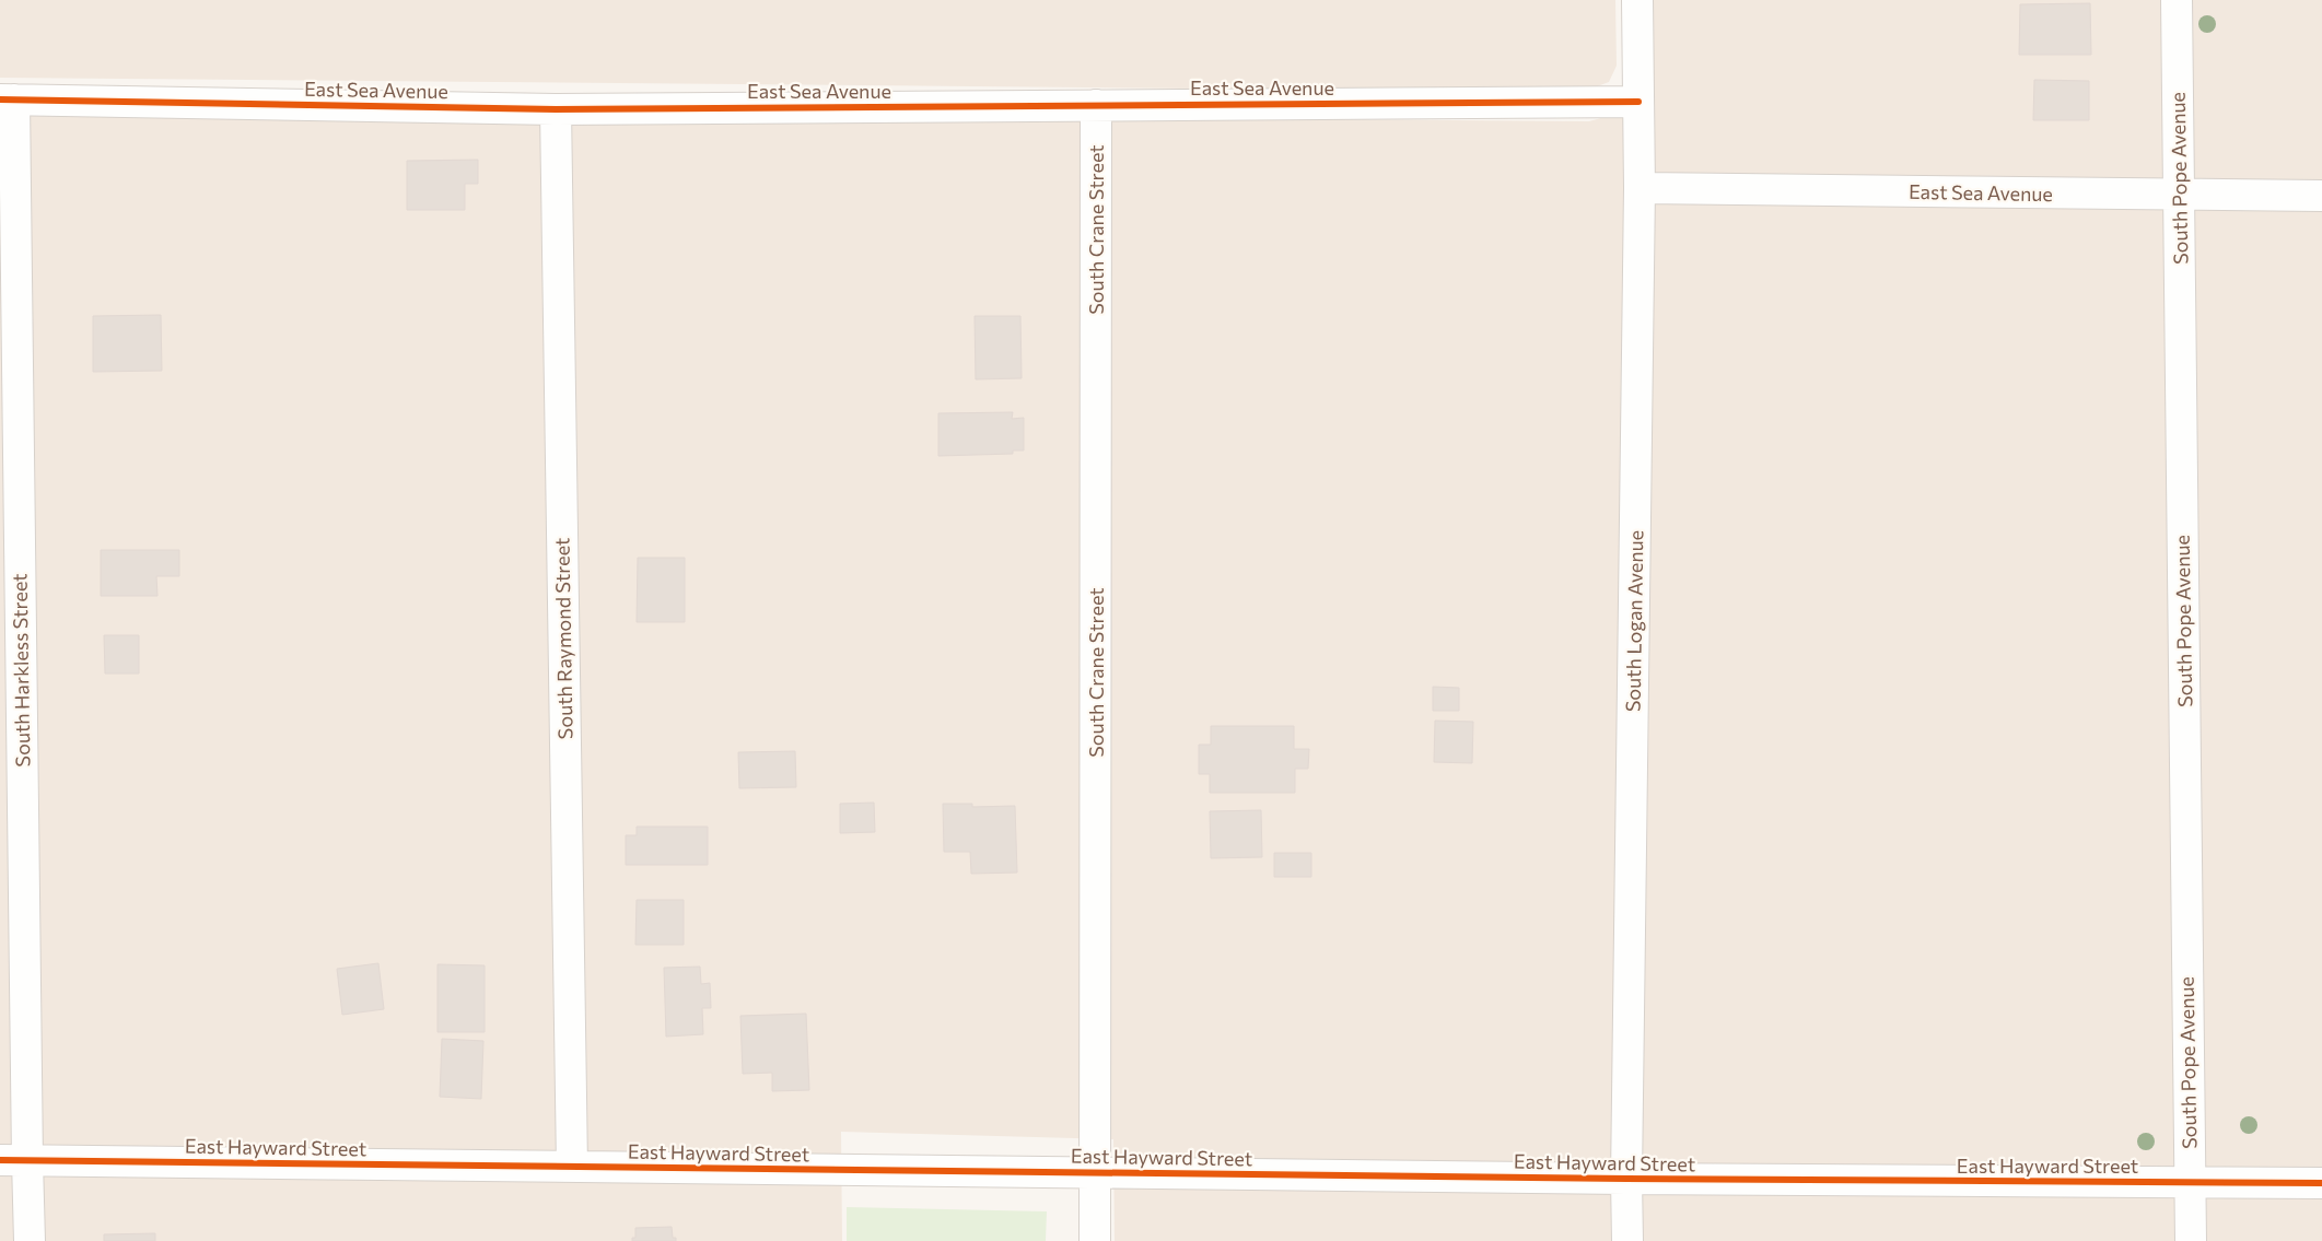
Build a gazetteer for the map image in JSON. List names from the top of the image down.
{
  "streets": {
    "street": [
      "East Sea Avenue",
      "South Pope Avenue",
      "South Crane Street",
      "South Logan Avenue",
      "South Raymond Street",
      "South Harkless Street",
      "East Hayward Street"
    ]
  },
  "crossings": [
    ["East Sea Avenue", "South Pope Avenue"],
    ["East Sea Avenue", "South Crane Street"],
    ["East Sea Avenue", "South Logan Avenue"],
    ["East Sea Avenue", "South Raymond Street"],
    ["East Sea Avenue", "South Harkless Street"],
    ["South Pope Avenue", "East Hayward Street"],
    ["South Crane Street", "East Hayward Street"],
    ["South Logan Avenue", "East Hayward Street"],
    ["South Raymond Street", "East Hayward Street"],
    ["South Harkless Street", "East Hayward Street"]
  ]
}
